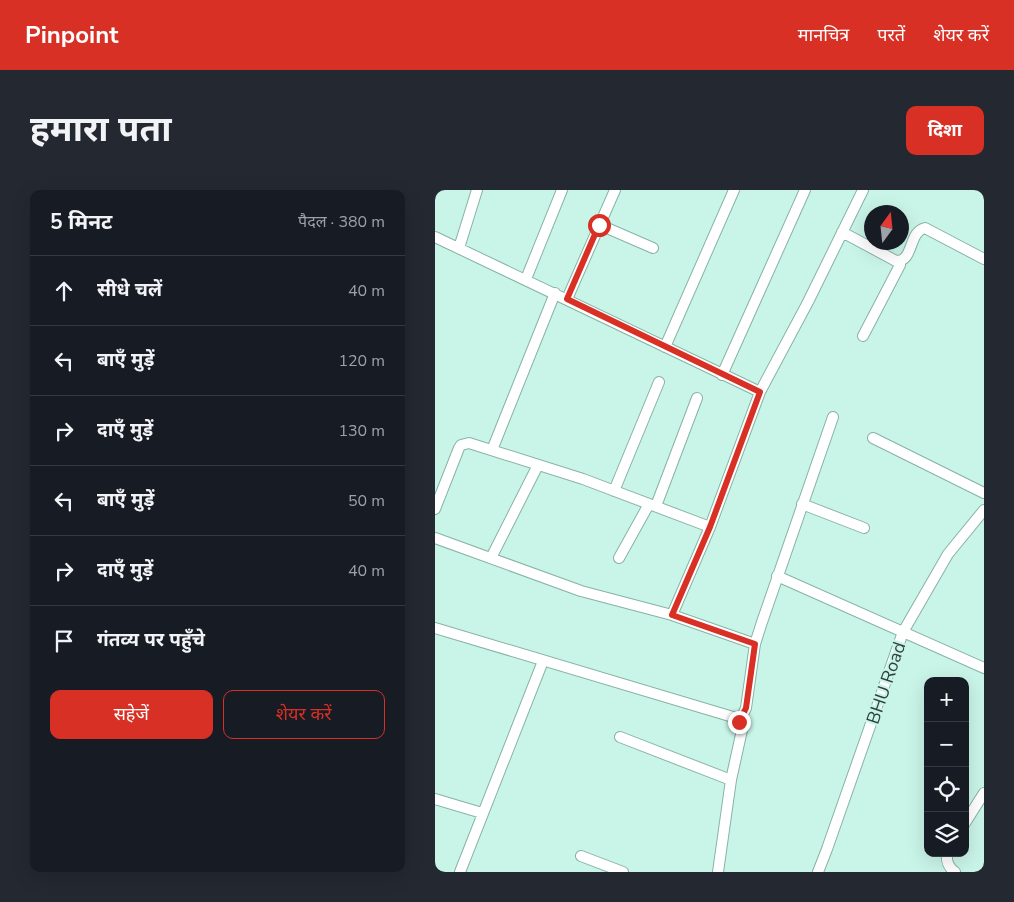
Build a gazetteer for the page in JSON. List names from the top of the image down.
{
  "streets": {
    "street": ["BHU Road"]
  },
  "north": "top",
  "page": {
    "header": "Pinpoint",
    "nav": ["मानचित्र", "परतें", "शेयर करें"],
    "title": "हमारा पता",
    "buttons": [
      "दिशा",
      ["सहेजें", "शेयर करें"]
    ],
    "heading": ["5 मिनट", "पैदल · 380 m"],
    "list": [
      ["सीधे चलें", "40 m"],
      ["बाएँ मुड़ें", "120 m"],
      ["दाएँ मुड़ें", "130 m"],
      ["बाएँ मुड़ें", "50 m"],
      ["दाएँ मुड़ें", "40 m"],
      "गंतव्य पर पहुँचे"
    ],
    "map_buttons": ["+", "−"]
  }
}
